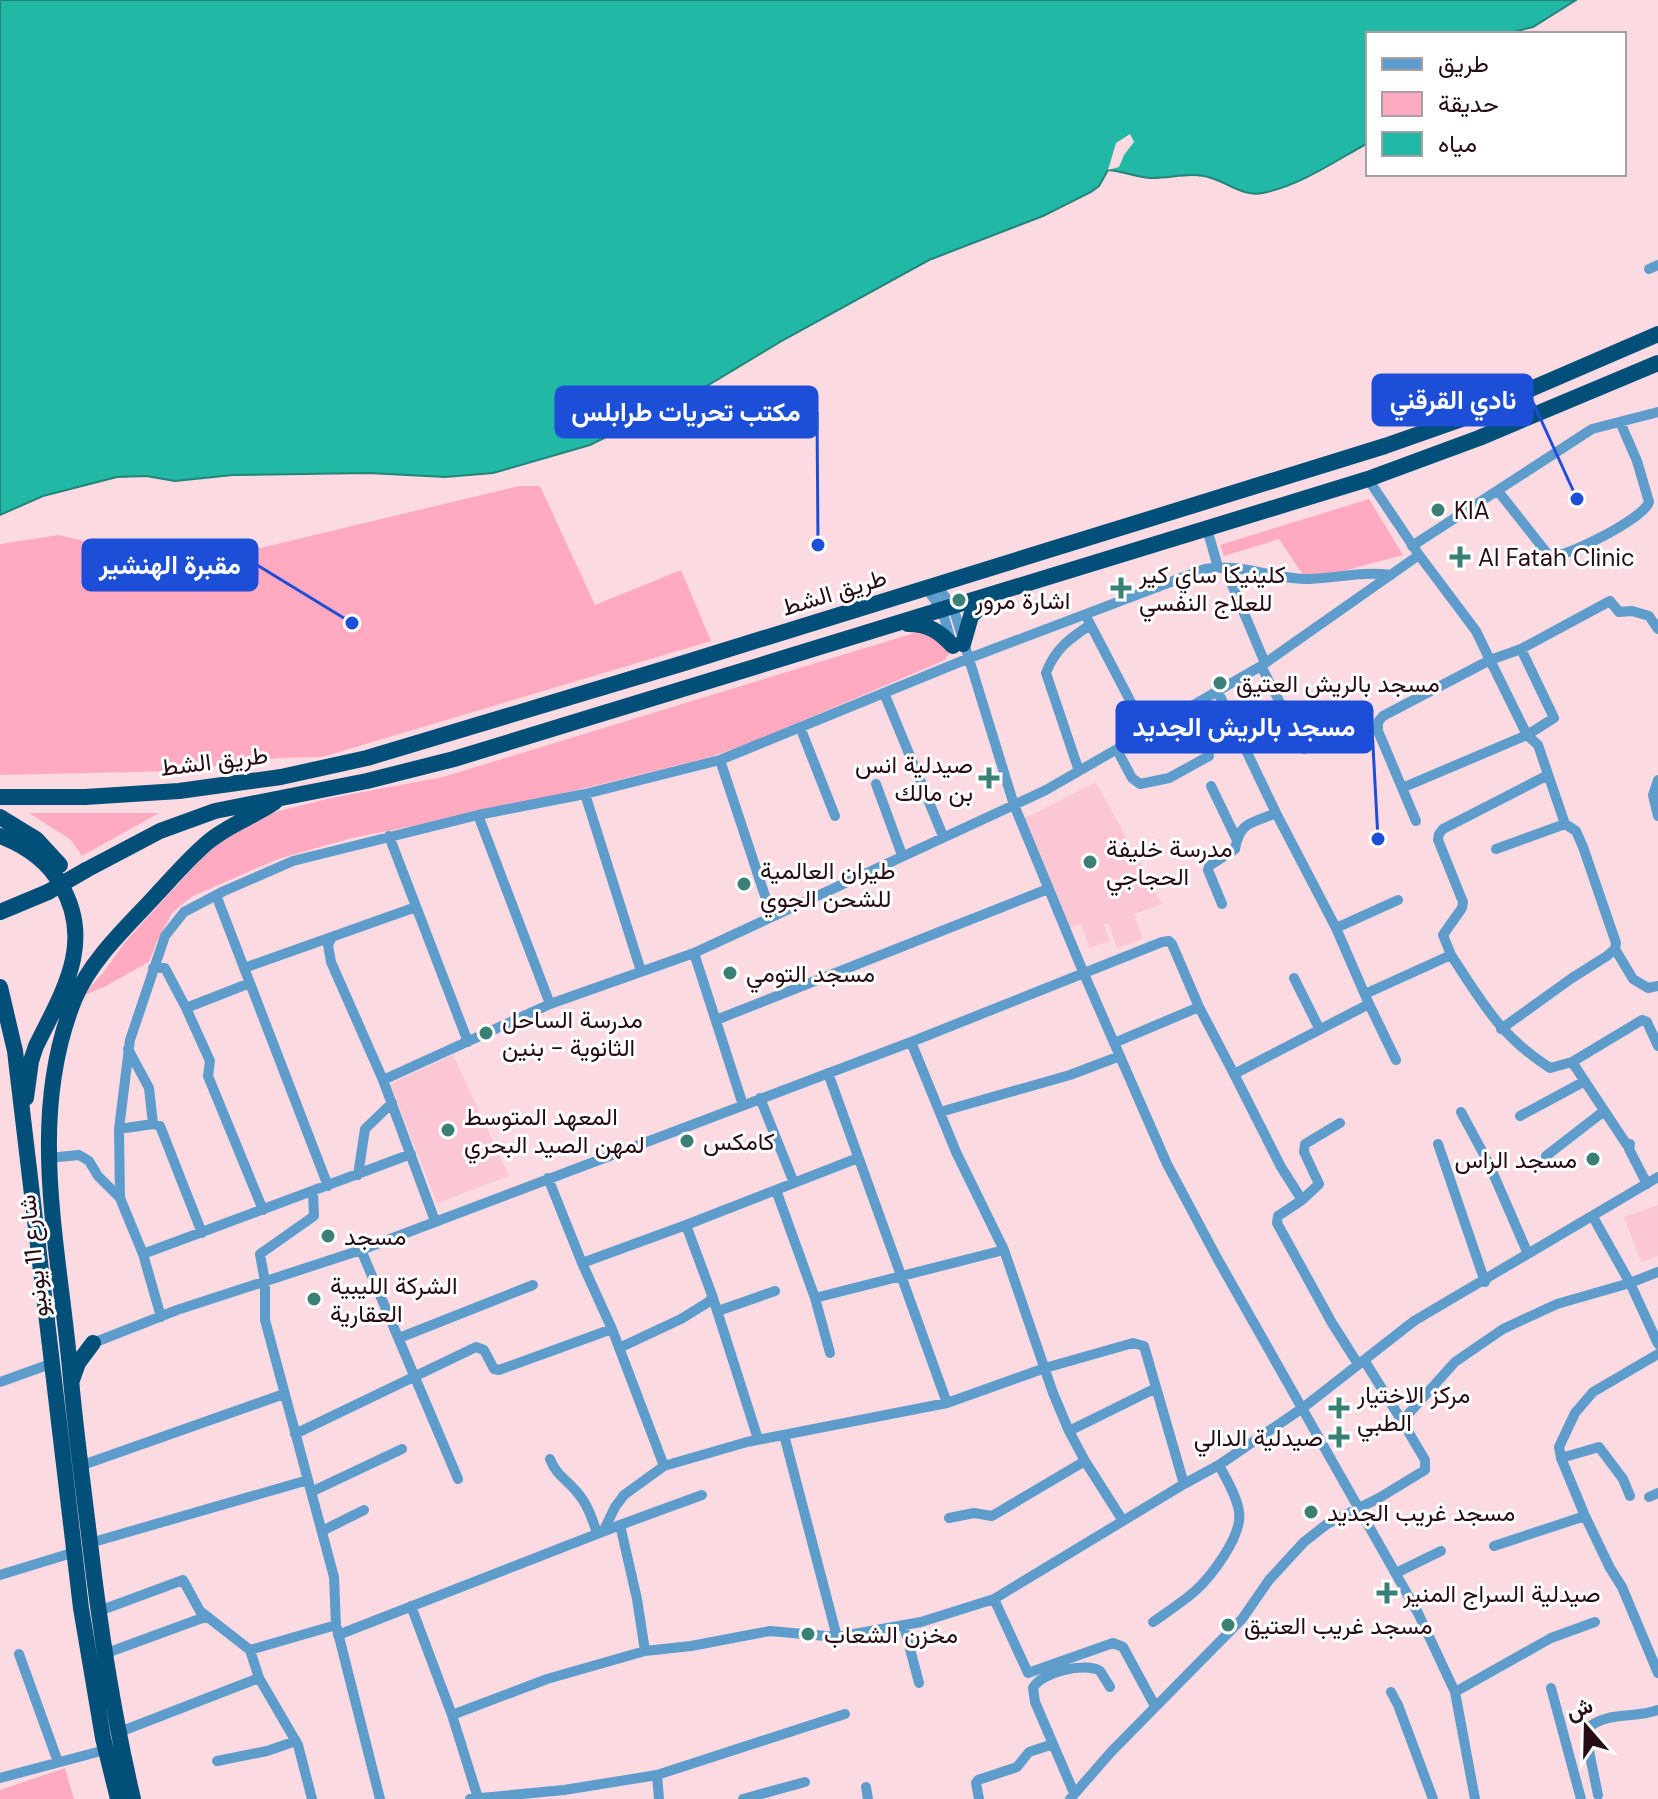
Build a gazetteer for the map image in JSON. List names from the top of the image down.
{
  "streets": {
    "highway": ["طريق الشط", "شارع 11 يونيو"]
  },
  "crossings": [
    ["طريق الشط", "شارع 11 يونيو"]
  ],
  "places": {
    "other": [
      "نادي القرقني",
      "KIA",
      "مكتب تحريات طرابلس",
      "اشارة مرور",
      "مقبرة الهنشير",
      "مسجد بالريش العتيق",
      "مسجد بالريش الجديد",
      "مدرسة خليفة الحجاجي",
      "طيران العالمية للشحن الجوي",
      "مسجد التومي",
      "مدرسة الساحل الثانوية - بنين",
      "المعهد المتوسط لمهن الصيد البحري",
      "كامكس",
      "مسجد الراس",
      "مسجد",
      "الشركة الليبية العقارية",
      "مسجد غريب الجديد",
      "مسجد غريب العتيق",
      "مخزن الشعاب"
    ],
    "health": [
      "Al Fatah Clinic",
      "كلينيكا ساي كير للعلاج النفسي",
      "صيدلية انس بن مالك",
      "مركز الاختيار الطبي",
      "صيدلية الدالي",
      "صيدلية السراج المنير"
    ]
  },
  "legend": ["طريق", "حديقة", "مياه"],
  "north": "top"
}
